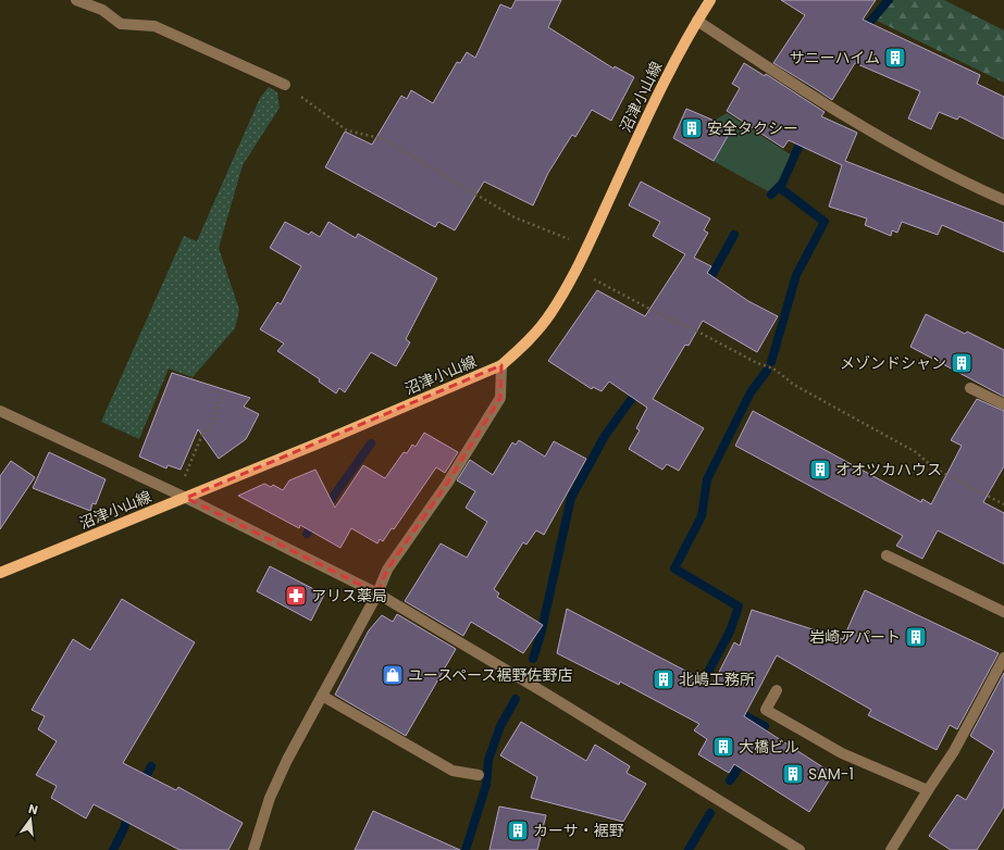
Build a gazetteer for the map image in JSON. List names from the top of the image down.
{
  "streets": {
    "main road": ["沼津小山線"]
  },
  "places": {
    "building": [
      "サニーハイム",
      "安全タクシー",
      "メゾンドシャン",
      "オオツカハウス",
      "岩崎アパート",
      "北嶋工務所",
      "大橋ビル",
      "SAM-1",
      "カーサ・裾野"
    ],
    "pharmacy": ["アリス薬局"],
    "shop": ["ユースペース裾野佐野店"]
  },
  "north": "top"
}
